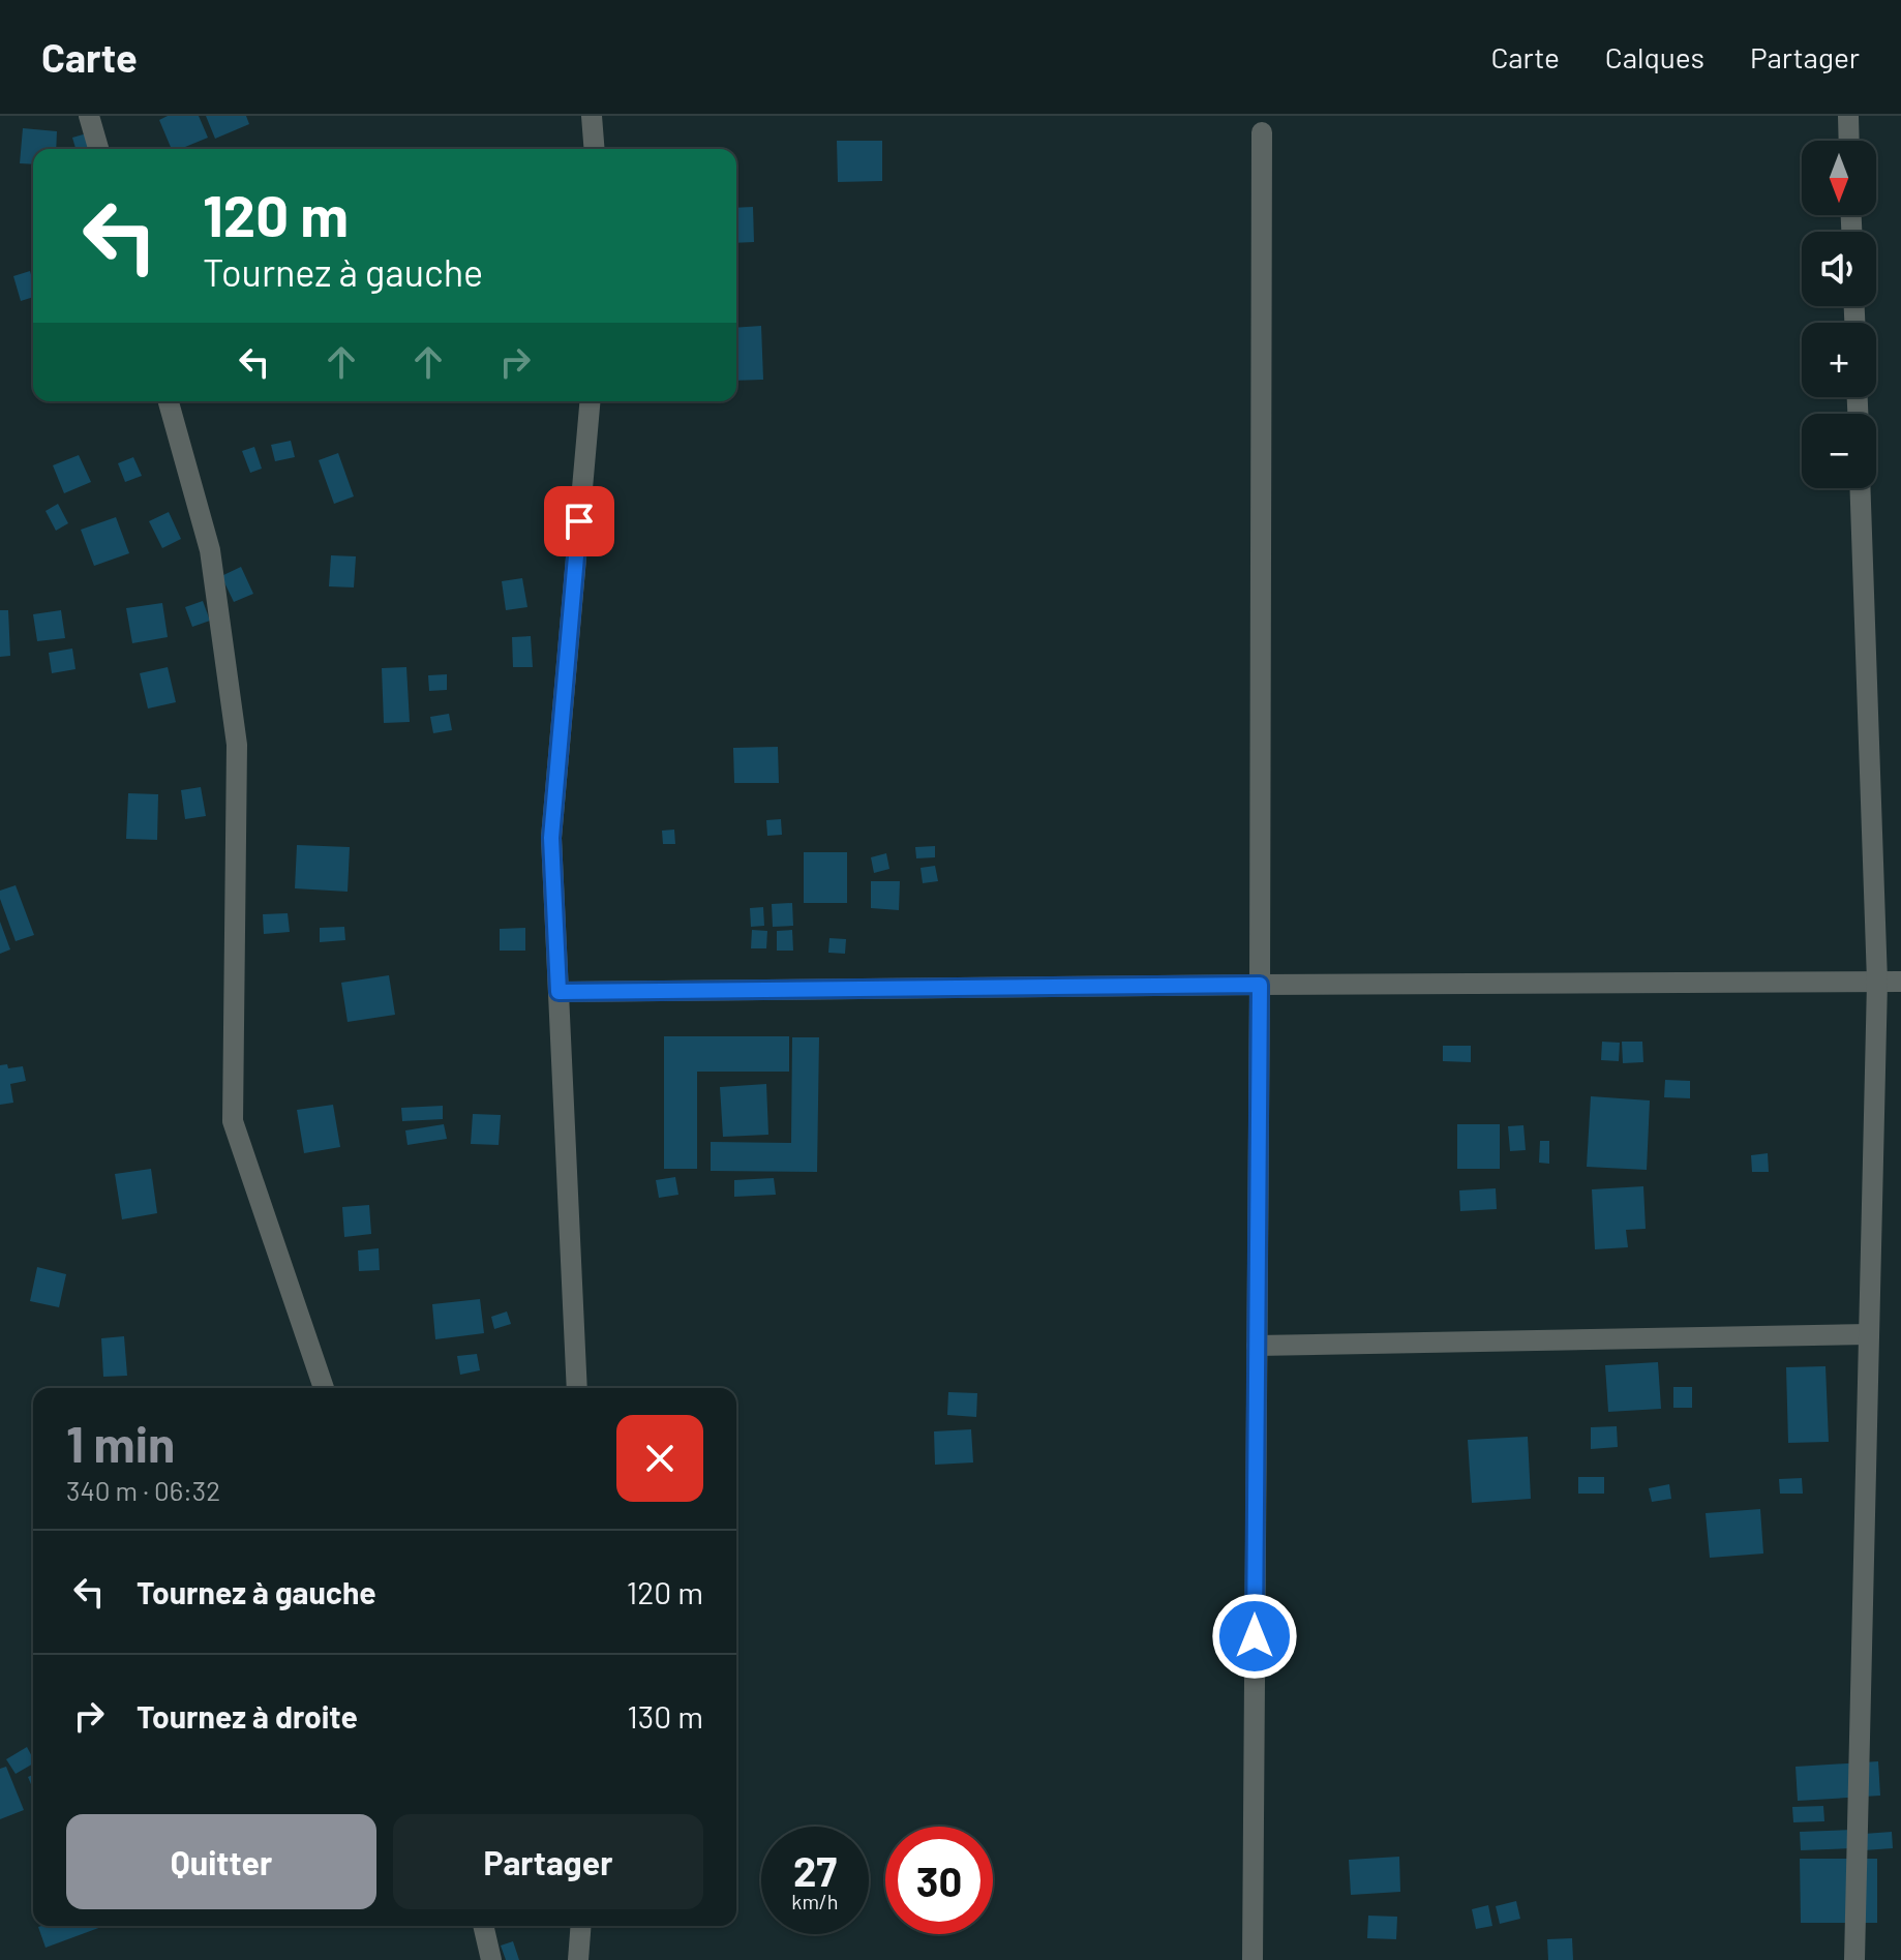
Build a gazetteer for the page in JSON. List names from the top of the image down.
{
  "north": "bottom",
  "page": {
    "header": "Carte",
    "nav": ["Carte", "Calques", "Partager"],
    "map_buttons": ["+", "−"],
    "turn": ["120 m", "Tournez à gauche"],
    "heading": ["1 min", "340 m · 06:32"],
    "list": [
      {
        "name": "Tournez à gauche",
        "value": "120 m"
      },
      {
        "name": "Tournez à droite",
        "value": "130 m"
      }
    ],
    "buttons": ["Quitter", "Partager"],
    "speed": "27 km/h",
    "limit": "30"
  }
}
